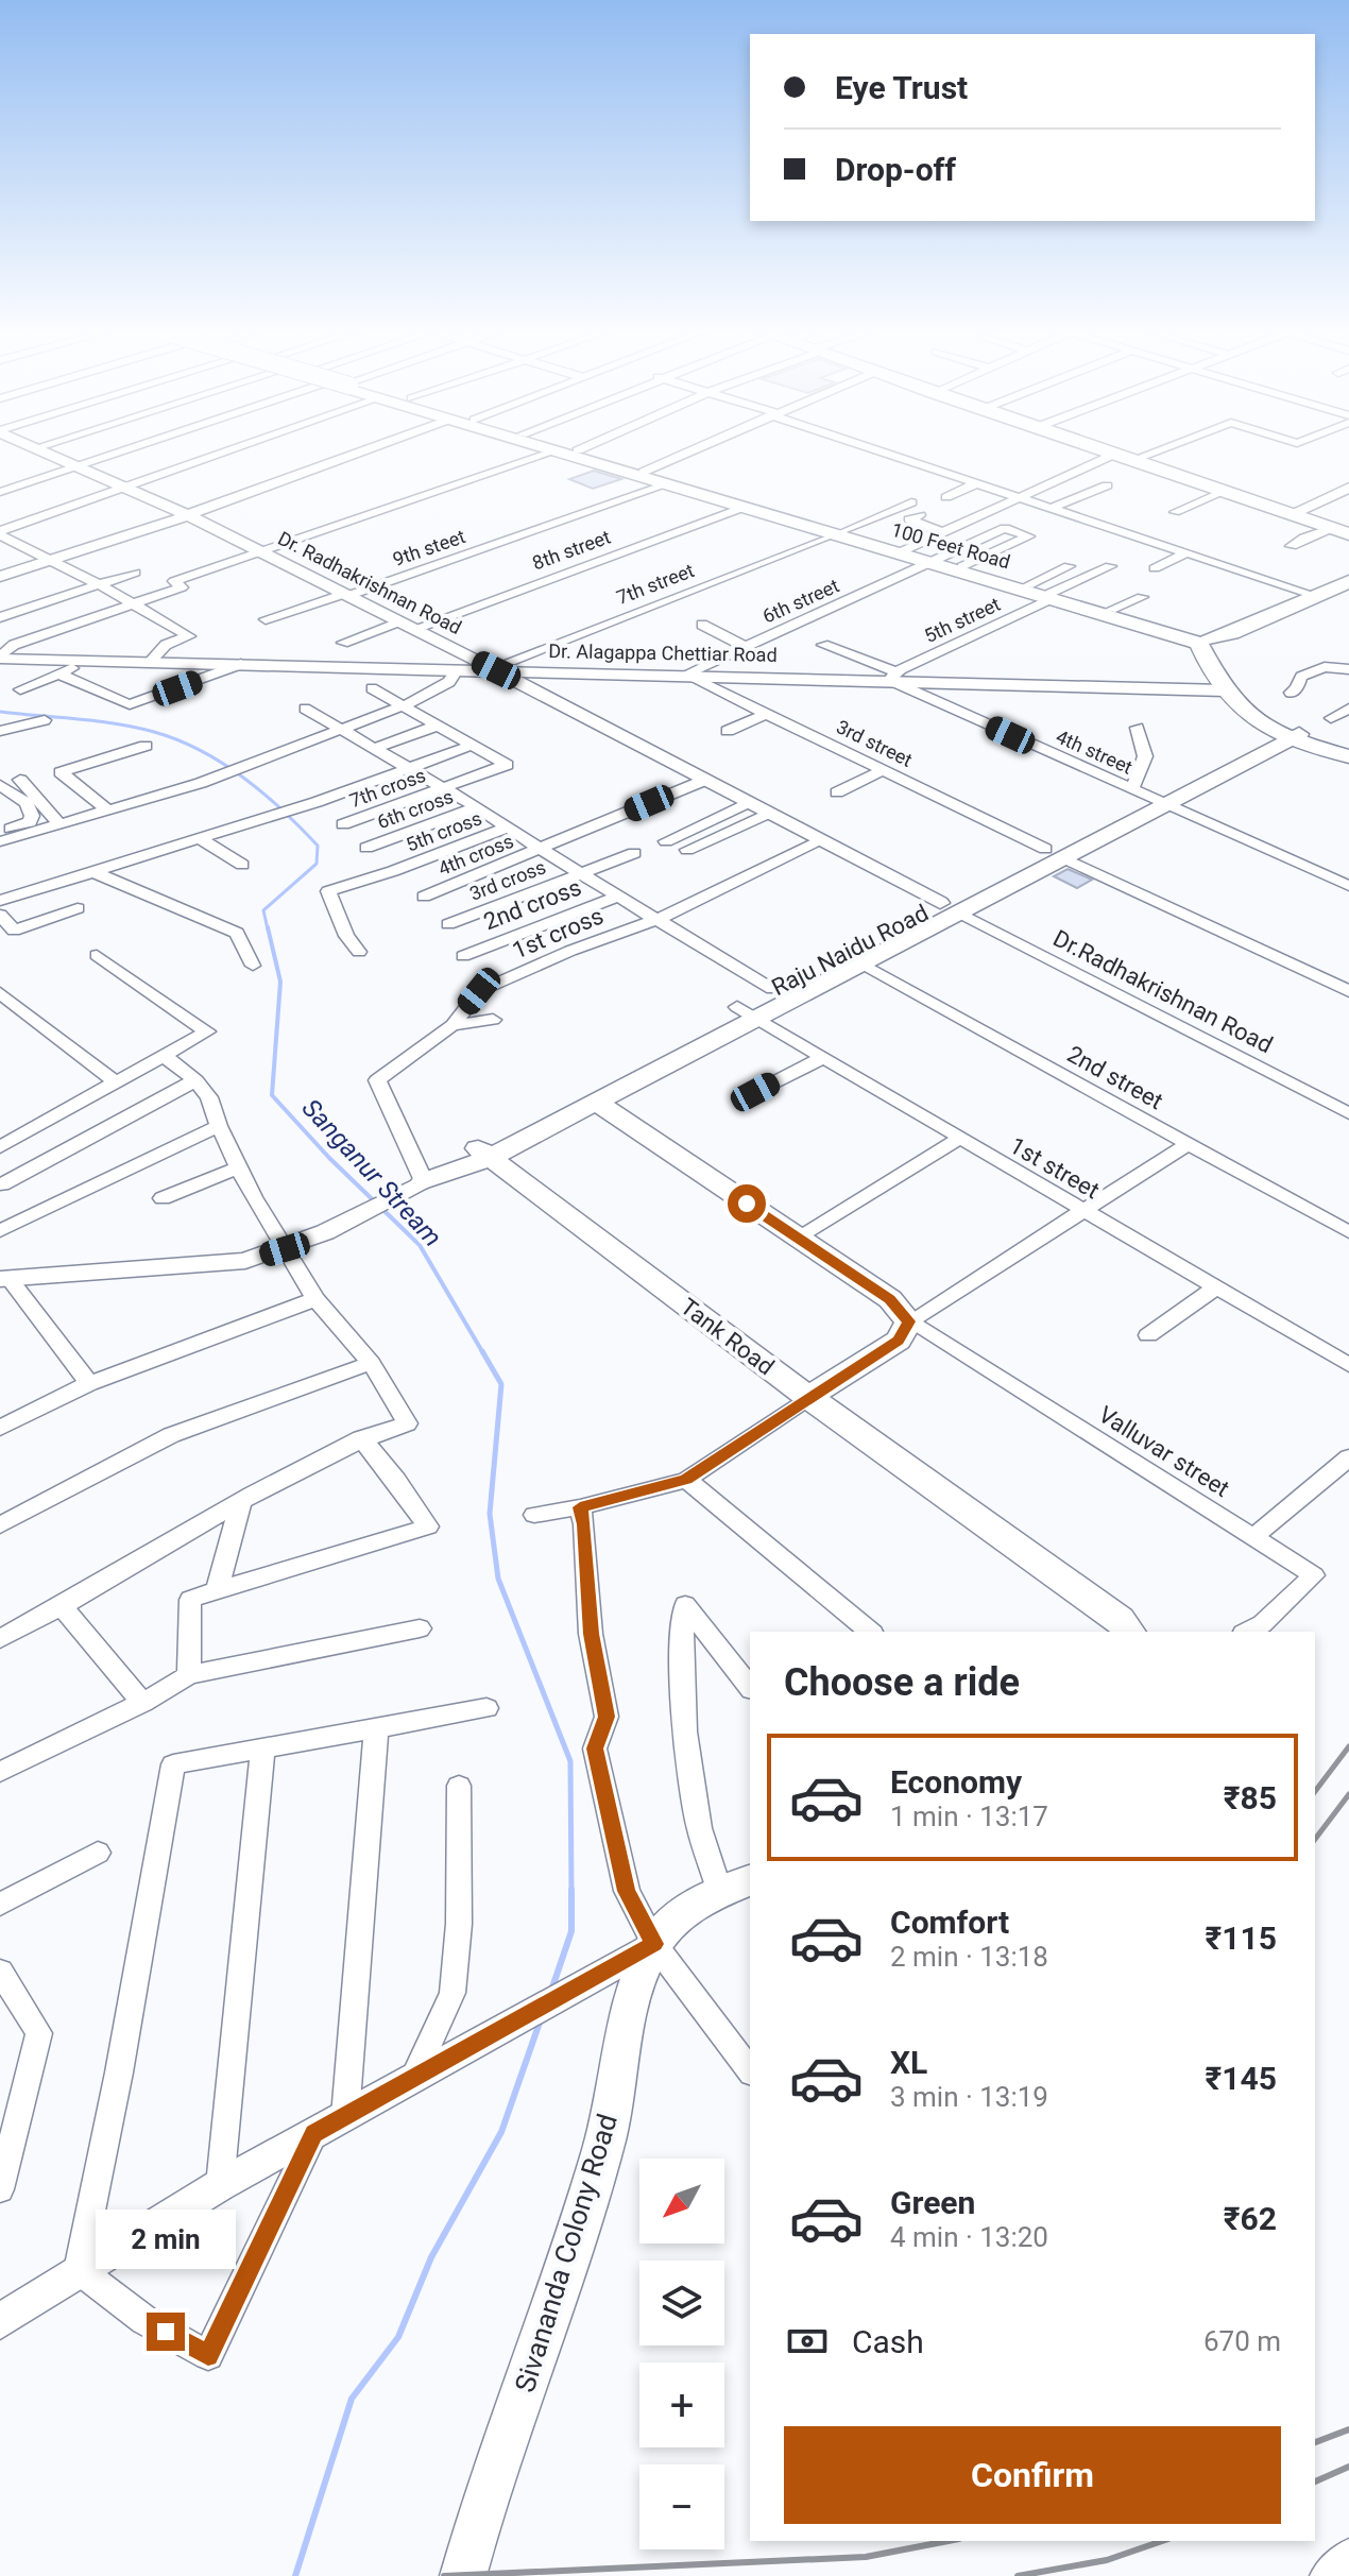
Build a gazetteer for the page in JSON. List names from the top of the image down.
{
  "streets": {
    "main road": [
      "100 Feet Road",
      "Raju Naidu Road",
      "Tank Road",
      "Sivananda Colony Road"
    ],
    "street": [
      "9th steet",
      "8th street",
      "Dr. Radhakrishnan Road",
      "7th street",
      "6th street",
      "5th street",
      "Dr. Alagappa Chettiar Road",
      "3rd street",
      "4th street",
      "7th cross",
      "6th cross",
      "5th cross",
      "4th cross",
      "3rd cross",
      "2nd cross",
      "1st cross",
      "Dr.Radhakrishnan Road",
      "2nd street",
      "1st street",
      "Valluvar street"
    ]
  },
  "crossings": [
    ["100 Feet Road", "9th steet"],
    ["100 Feet Road", "8th street"],
    ["100 Feet Road", "7th street"],
    ["100 Feet Road", "6th street"],
    ["100 Feet Road", "5th street"],
    ["9th steet", "Dr. Radhakrishnan Road"],
    ["8th street", "Dr. Radhakrishnan Road"],
    ["Dr. Radhakrishnan Road", "7th street"],
    ["Dr. Radhakrishnan Road", "Dr. Alagappa Chettiar Road"],
    ["Dr. Radhakrishnan Road", "4th cross"],
    ["Dr. Radhakrishnan Road", "1st cross"],
    ["Dr. Radhakrishnan Road", "Raju Naidu Road"],
    ["Dr. Radhakrishnan Road", "Dr.Radhakrishnan Road"],
    ["7th street", "Dr. Alagappa Chettiar Road"],
    ["6th street", "Dr. Alagappa Chettiar Road"],
    ["6th street", "3rd street"],
    ["5th street", "Dr. Alagappa Chettiar Road"],
    ["5th street", "4th street"],
    ["Dr. Alagappa Chettiar Road", "3rd street"],
    ["Dr. Alagappa Chettiar Road", "4th street"],
    ["3rd street", "Raju Naidu Road"],
    ["4th street", "Raju Naidu Road"],
    ["Raju Naidu Road", "Dr.Radhakrishnan Road"],
    ["Raju Naidu Road", "2nd street"],
    ["Raju Naidu Road", "1st street"],
    ["Raju Naidu Road", "Tank Road"]
  ],
  "water": ["Sanganur Stream"],
  "north": "bottom left",
  "page": {
    "banner": ["Eye Trust", "Drop-off"],
    "heading": "Choose a ride",
    "list": [
      {
        "name": "Economy",
        "note": "1 min · 13:17",
        "value": "₹85"
      },
      {
        "name": "Comfort",
        "note": "2 min · 13:18",
        "value": "₹115"
      },
      {
        "name": "XL",
        "note": "3 min · 13:19",
        "value": "₹145"
      },
      {
        "name": "Green",
        "note": "4 min · 13:20",
        "value": "₹62"
      }
    ],
    "map_buttons": ["+", "−"],
    "bubble": "2 min",
    "pay": ["Cash", "670 m"],
    "buttons": "Confirm"
  }
}
